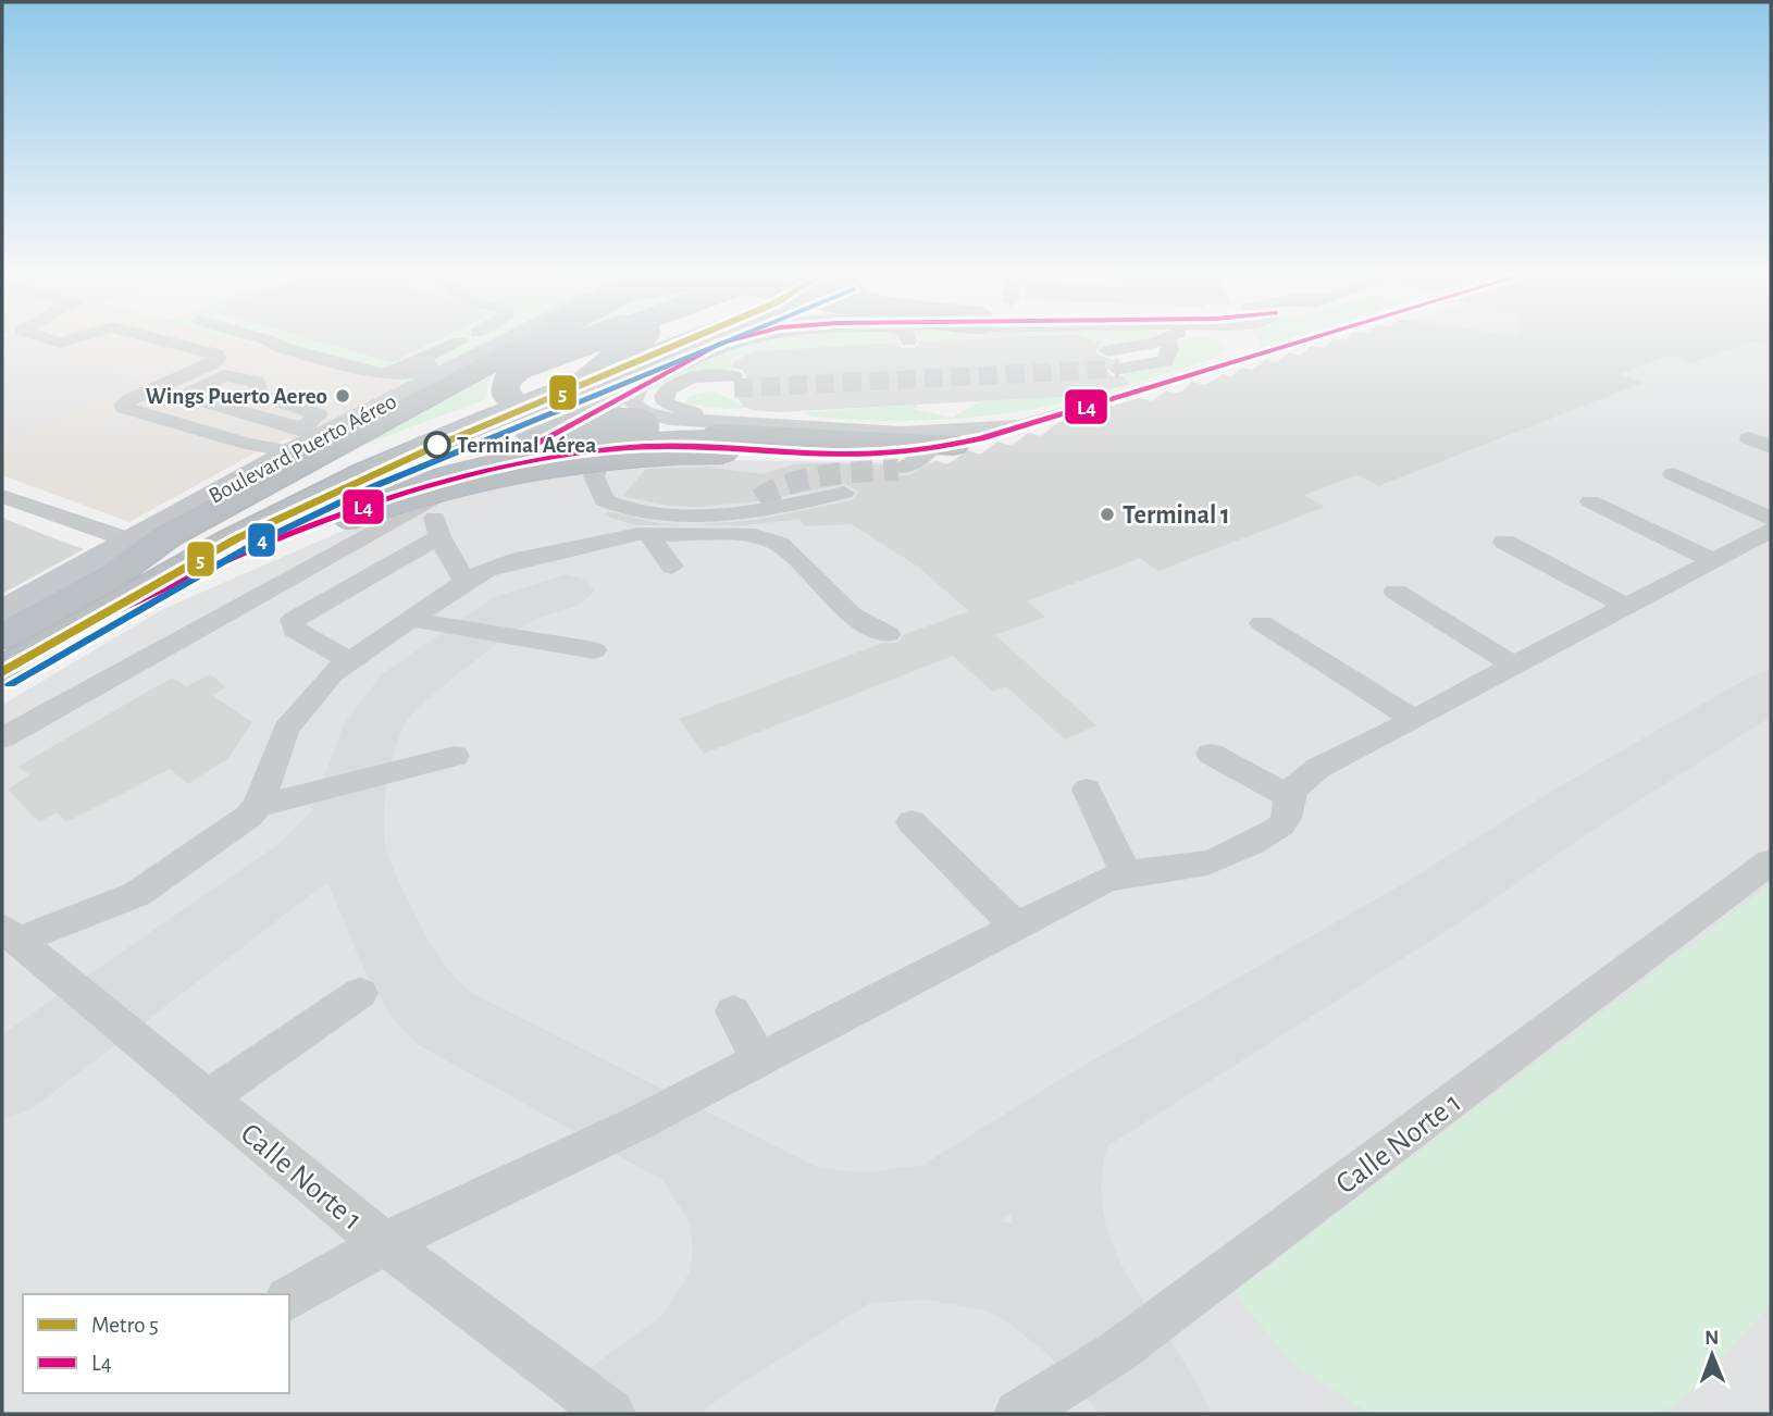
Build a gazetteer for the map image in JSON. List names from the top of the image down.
{
  "streets": {
    "highway": ["Boulevard Puerto Aéreo"],
    "street": ["Calle Norte 1"]
  },
  "places": ["Wings Puerto Aereo", "Terminal Aérea", "Terminal 1"],
  "lines": ["metro line 5", "transit line L4", "transit line 4"],
  "legend": ["Metro 5", "L4"],
  "north": "top"
}
